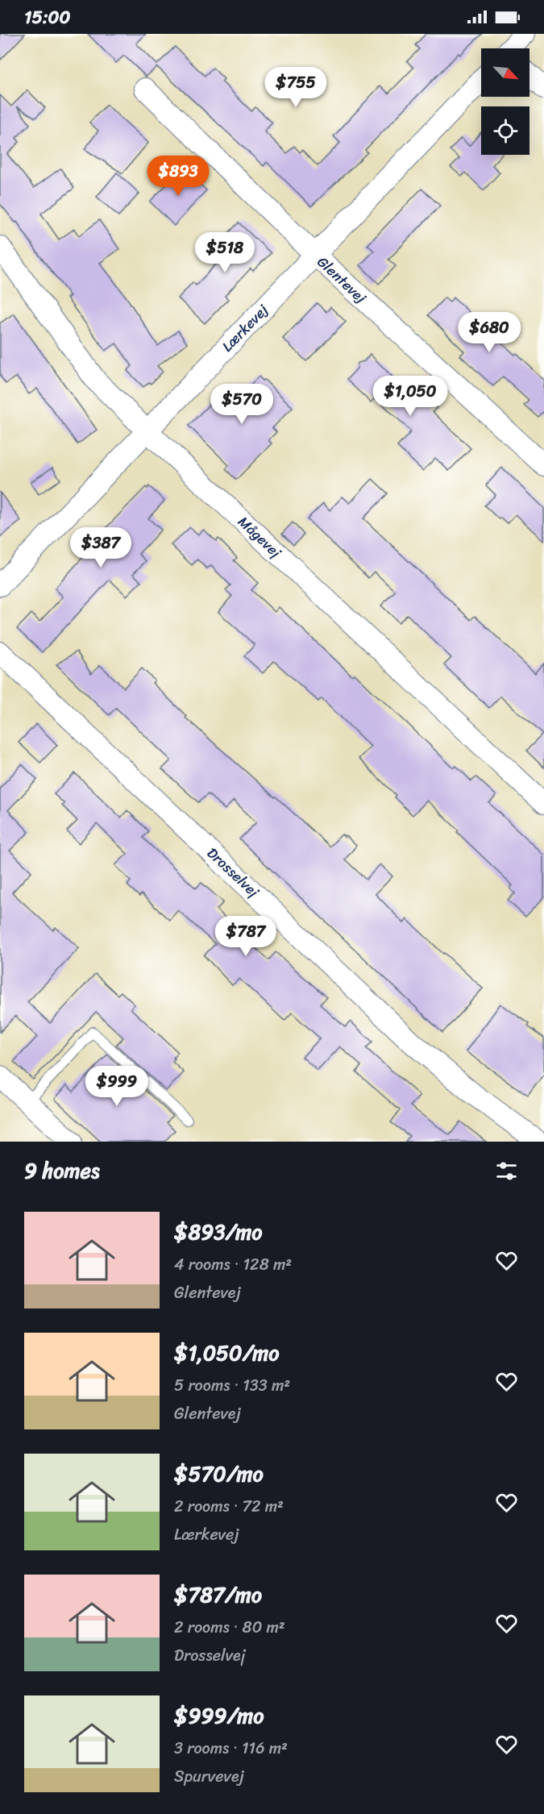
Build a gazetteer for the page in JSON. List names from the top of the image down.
{
  "streets": {
    "street": [
      "Glentevej",
      "Lærkevej",
      "Mågevej",
      "Drosselvej"
    ]
  },
  "crossings": [
    ["Glentevej", "Lærkevej"],
    ["Lærkevej", "Mågevej"]
  ],
  "north": "bottom right",
  "page": {
    "status": "15:00",
    "price": [
      "$755",
      "$893",
      "$518",
      "$680",
      "$1,050",
      "$570",
      "$387",
      "$787",
      "$999"
    ],
    "heading": "9 homes",
    "list": [
      {
        "name": "$893/mo",
        "note": "4 rooms · 128 m² · Glentevej"
      },
      {
        "name": "$1,050/mo",
        "note": "5 rooms · 133 m² · Glentevej"
      },
      {
        "name": "$570/mo",
        "note": "2 rooms · 72 m² · Lærkevej"
      },
      {
        "name": "$787/mo",
        "note": "2 rooms · 80 m² · Drosselvej"
      },
      {
        "name": "$999/mo",
        "note": "3 rooms · 116 m² · Spurvevej"
      }
    ]
  }
}
